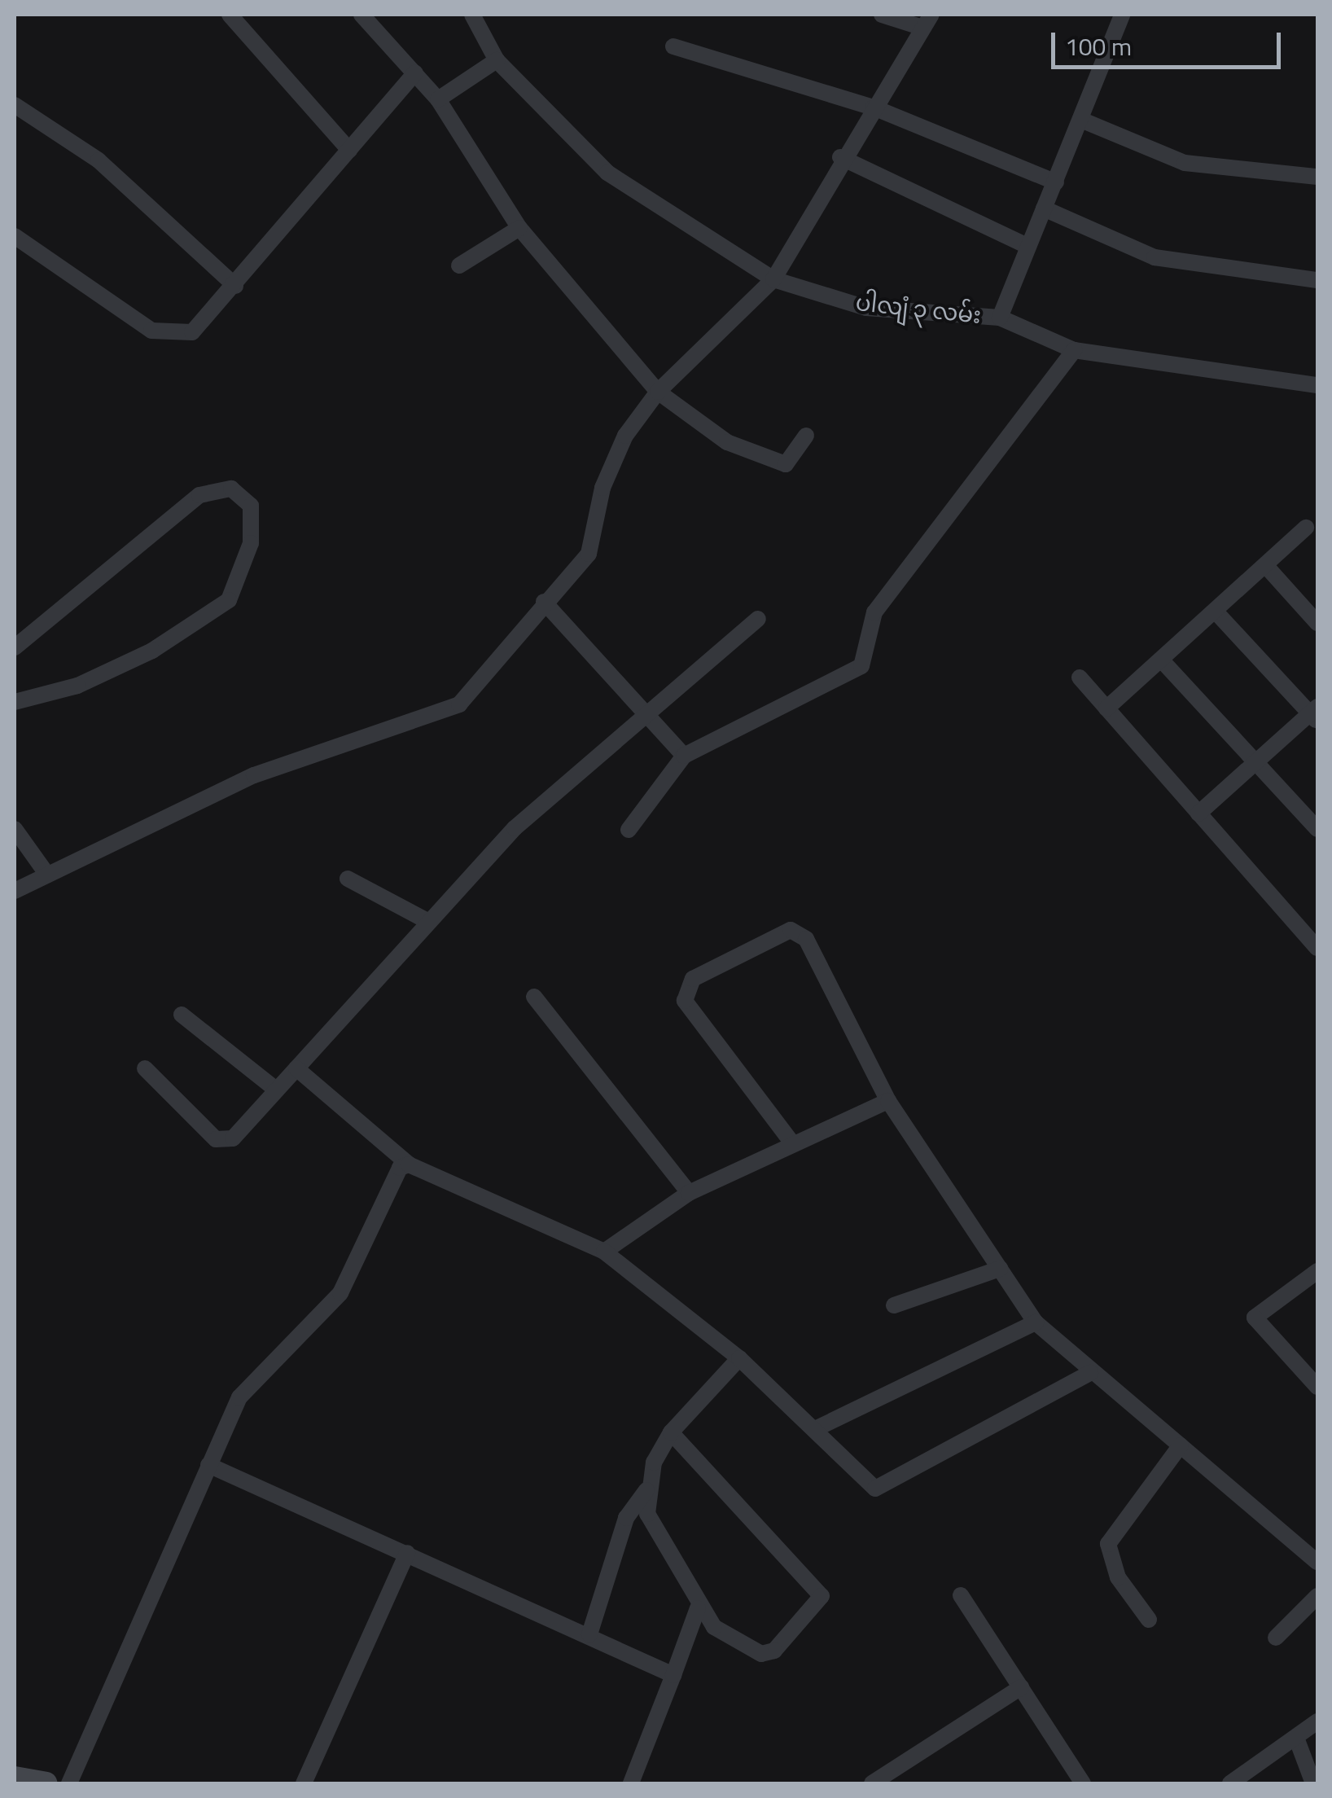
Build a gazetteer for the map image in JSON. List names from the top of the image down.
{
  "streets": {
    "street": ["ပါလျံ ၃ လမ်း"]
  },
  "scale_bar": "100 m"
}
